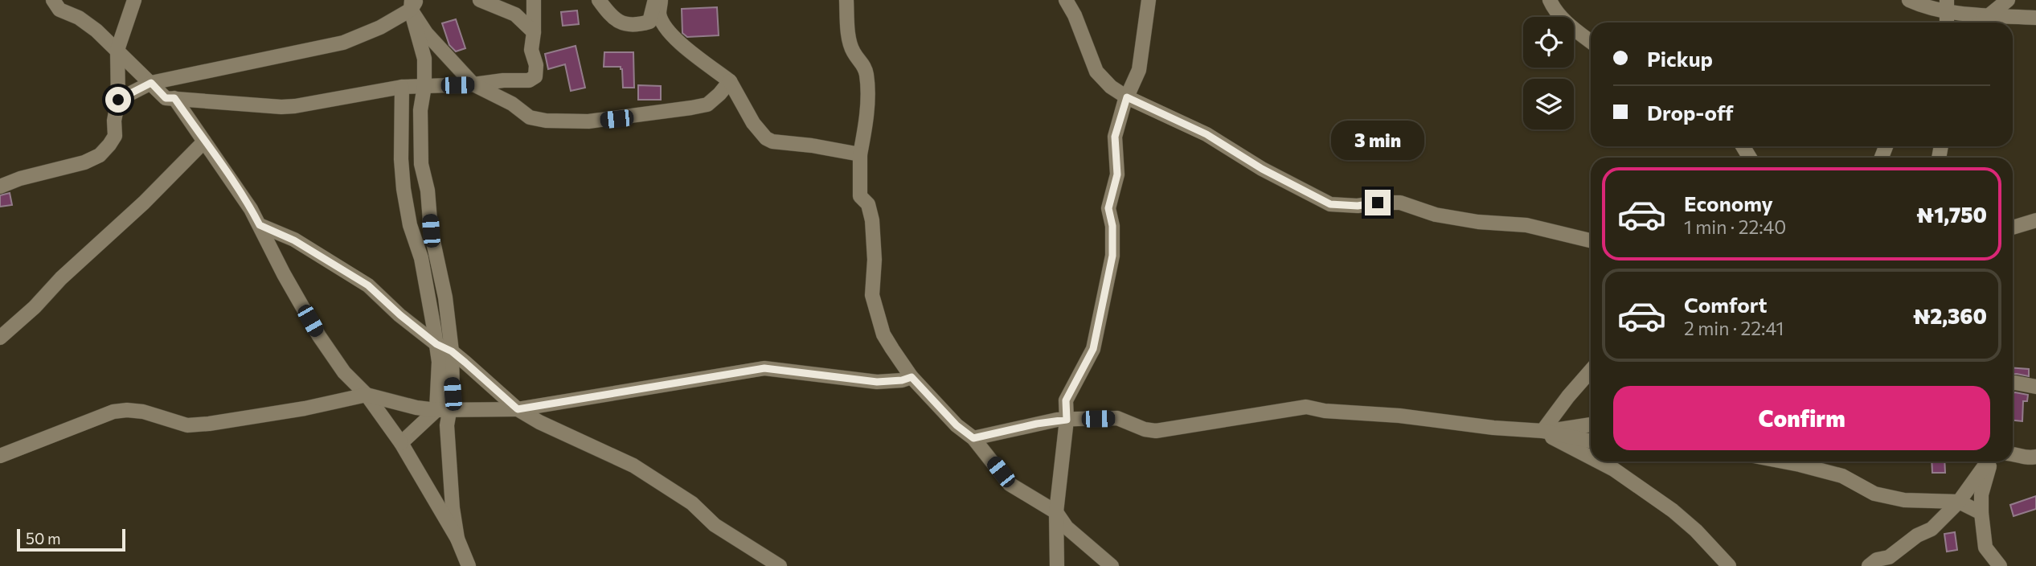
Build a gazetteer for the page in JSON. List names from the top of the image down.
{
  "scale_bar": "50 m",
  "page": {
    "banner": ["Pickup", "Drop-off"],
    "bubble": "3 min",
    "list": [
      {
        "name": "Economy",
        "note": "1 min · 22:40",
        "value": "₦1,750"
      },
      {
        "name": "Comfort",
        "note": "2 min · 22:41",
        "value": "₦2,360"
      }
    ],
    "buttons": "Confirm",
    "scale": "50 m"
  }
}
